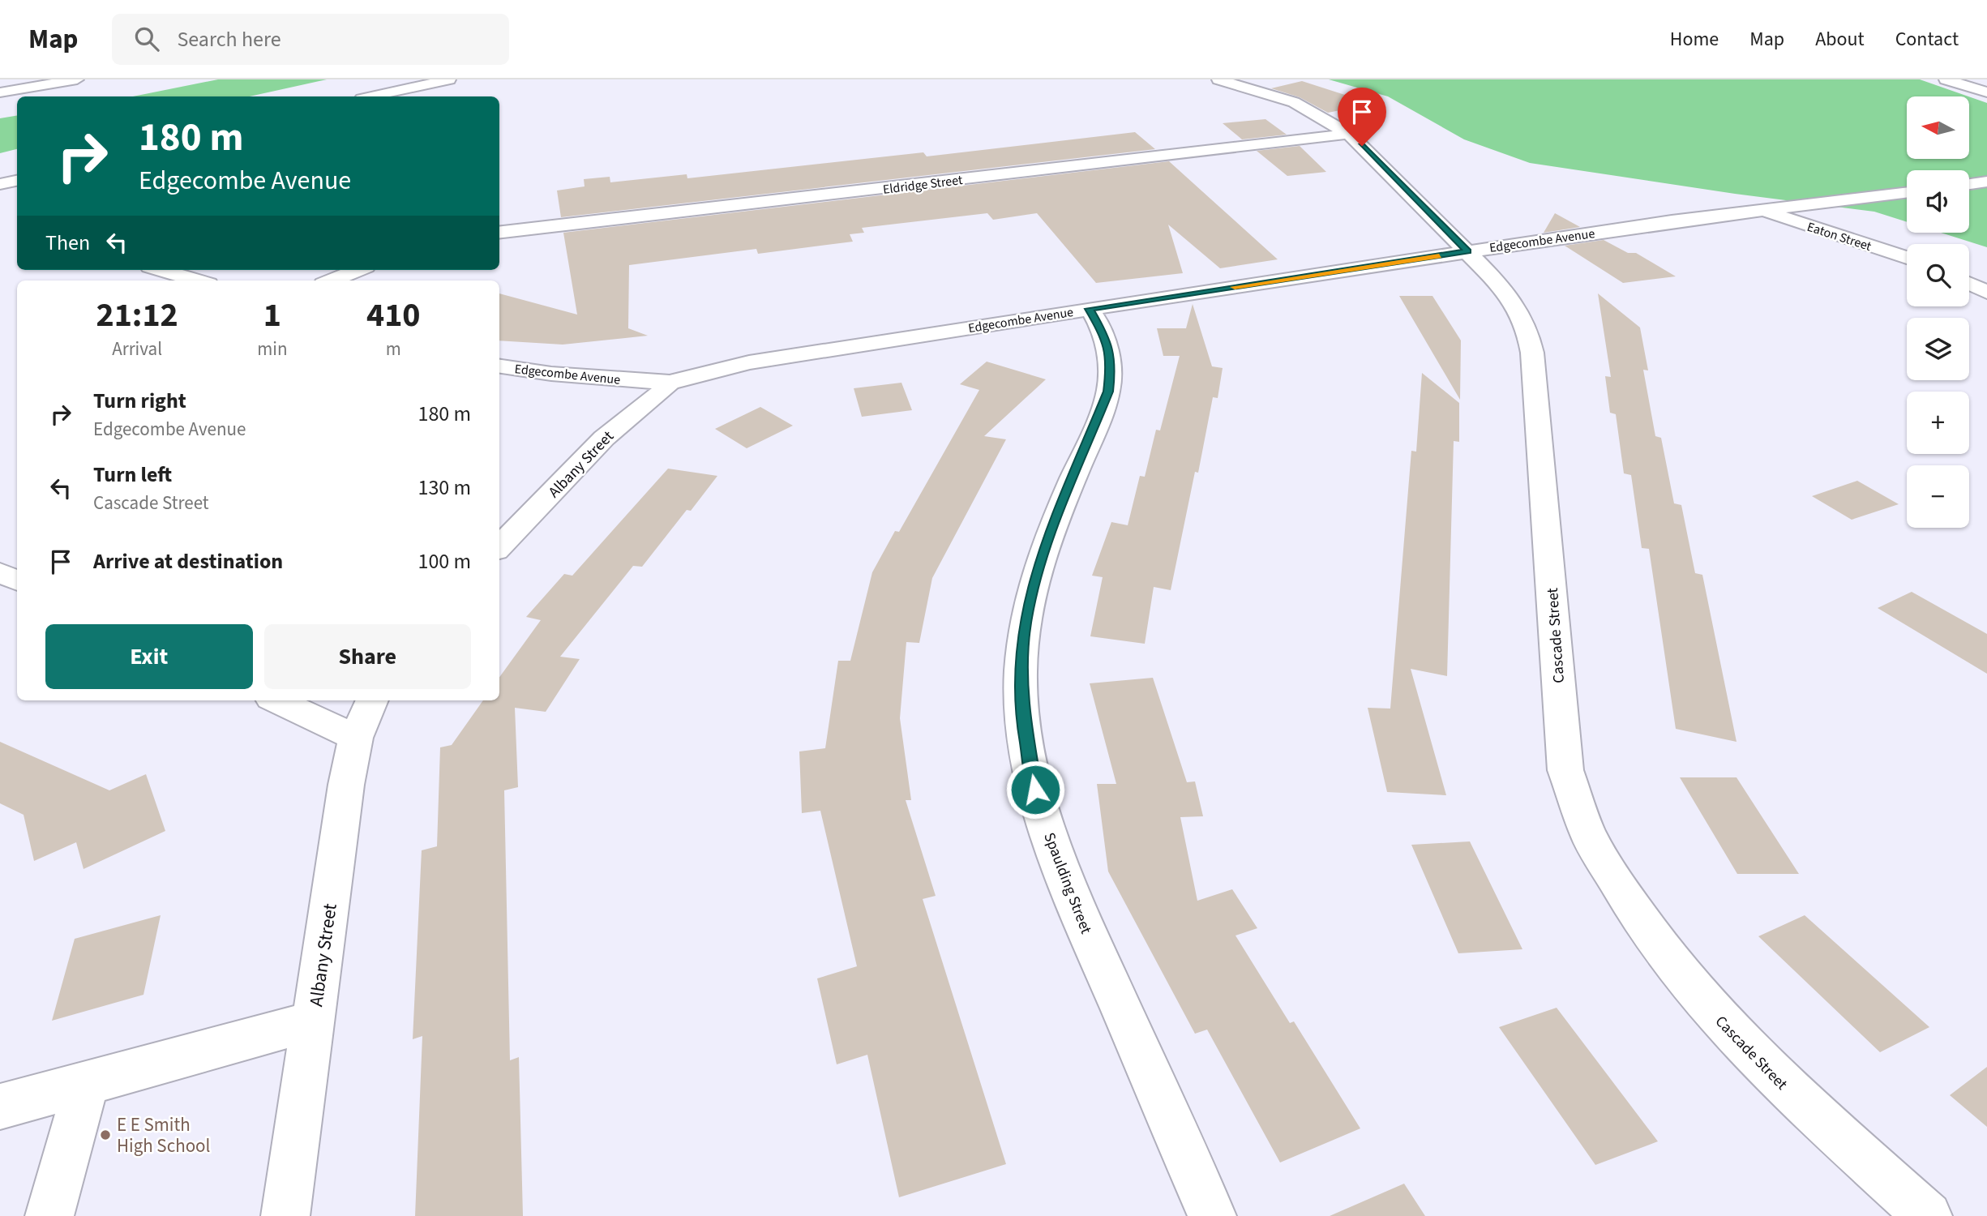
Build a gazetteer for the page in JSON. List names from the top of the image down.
{
  "streets": {
    "street": [
      "Eldridge Street",
      "Eaton Street",
      "Edgecombe Avenue",
      "Albany Street",
      "Cascade Street",
      "Spaulding Street"
    ]
  },
  "crossings": [
    ["Eldridge Street", "Cascade Street"],
    ["Eaton Street", "Edgecombe Avenue"],
    ["Edgecombe Avenue", "Albany Street"],
    ["Edgecombe Avenue", "Cascade Street"],
    ["Edgecombe Avenue", "Spaulding Street"]
  ],
  "places": ["E E Smith High School"],
  "north": "left",
  "page": {
    "header": "Map",
    "search": "Search here",
    "nav": [
      "Home",
      "Map",
      "About",
      "Contact"
    ],
    "map_buttons": ["+", "−"],
    "turn": ["180 m", "Edgecombe Avenue"],
    "then": "Then",
    "eta": [
      "21:12",
      "Arrival",
      "1",
      "min",
      "410",
      "m"
    ],
    "list": [
      {
        "name": "Turn right",
        "note": "Edgecombe Avenue",
        "value": "180 m"
      },
      {
        "name": "Turn left",
        "note": "Cascade Street",
        "value": "130 m"
      },
      {
        "name": "Arrive at destination",
        "value": "100 m"
      }
    ],
    "buttons": ["Exit", "Share"]
  }
}
